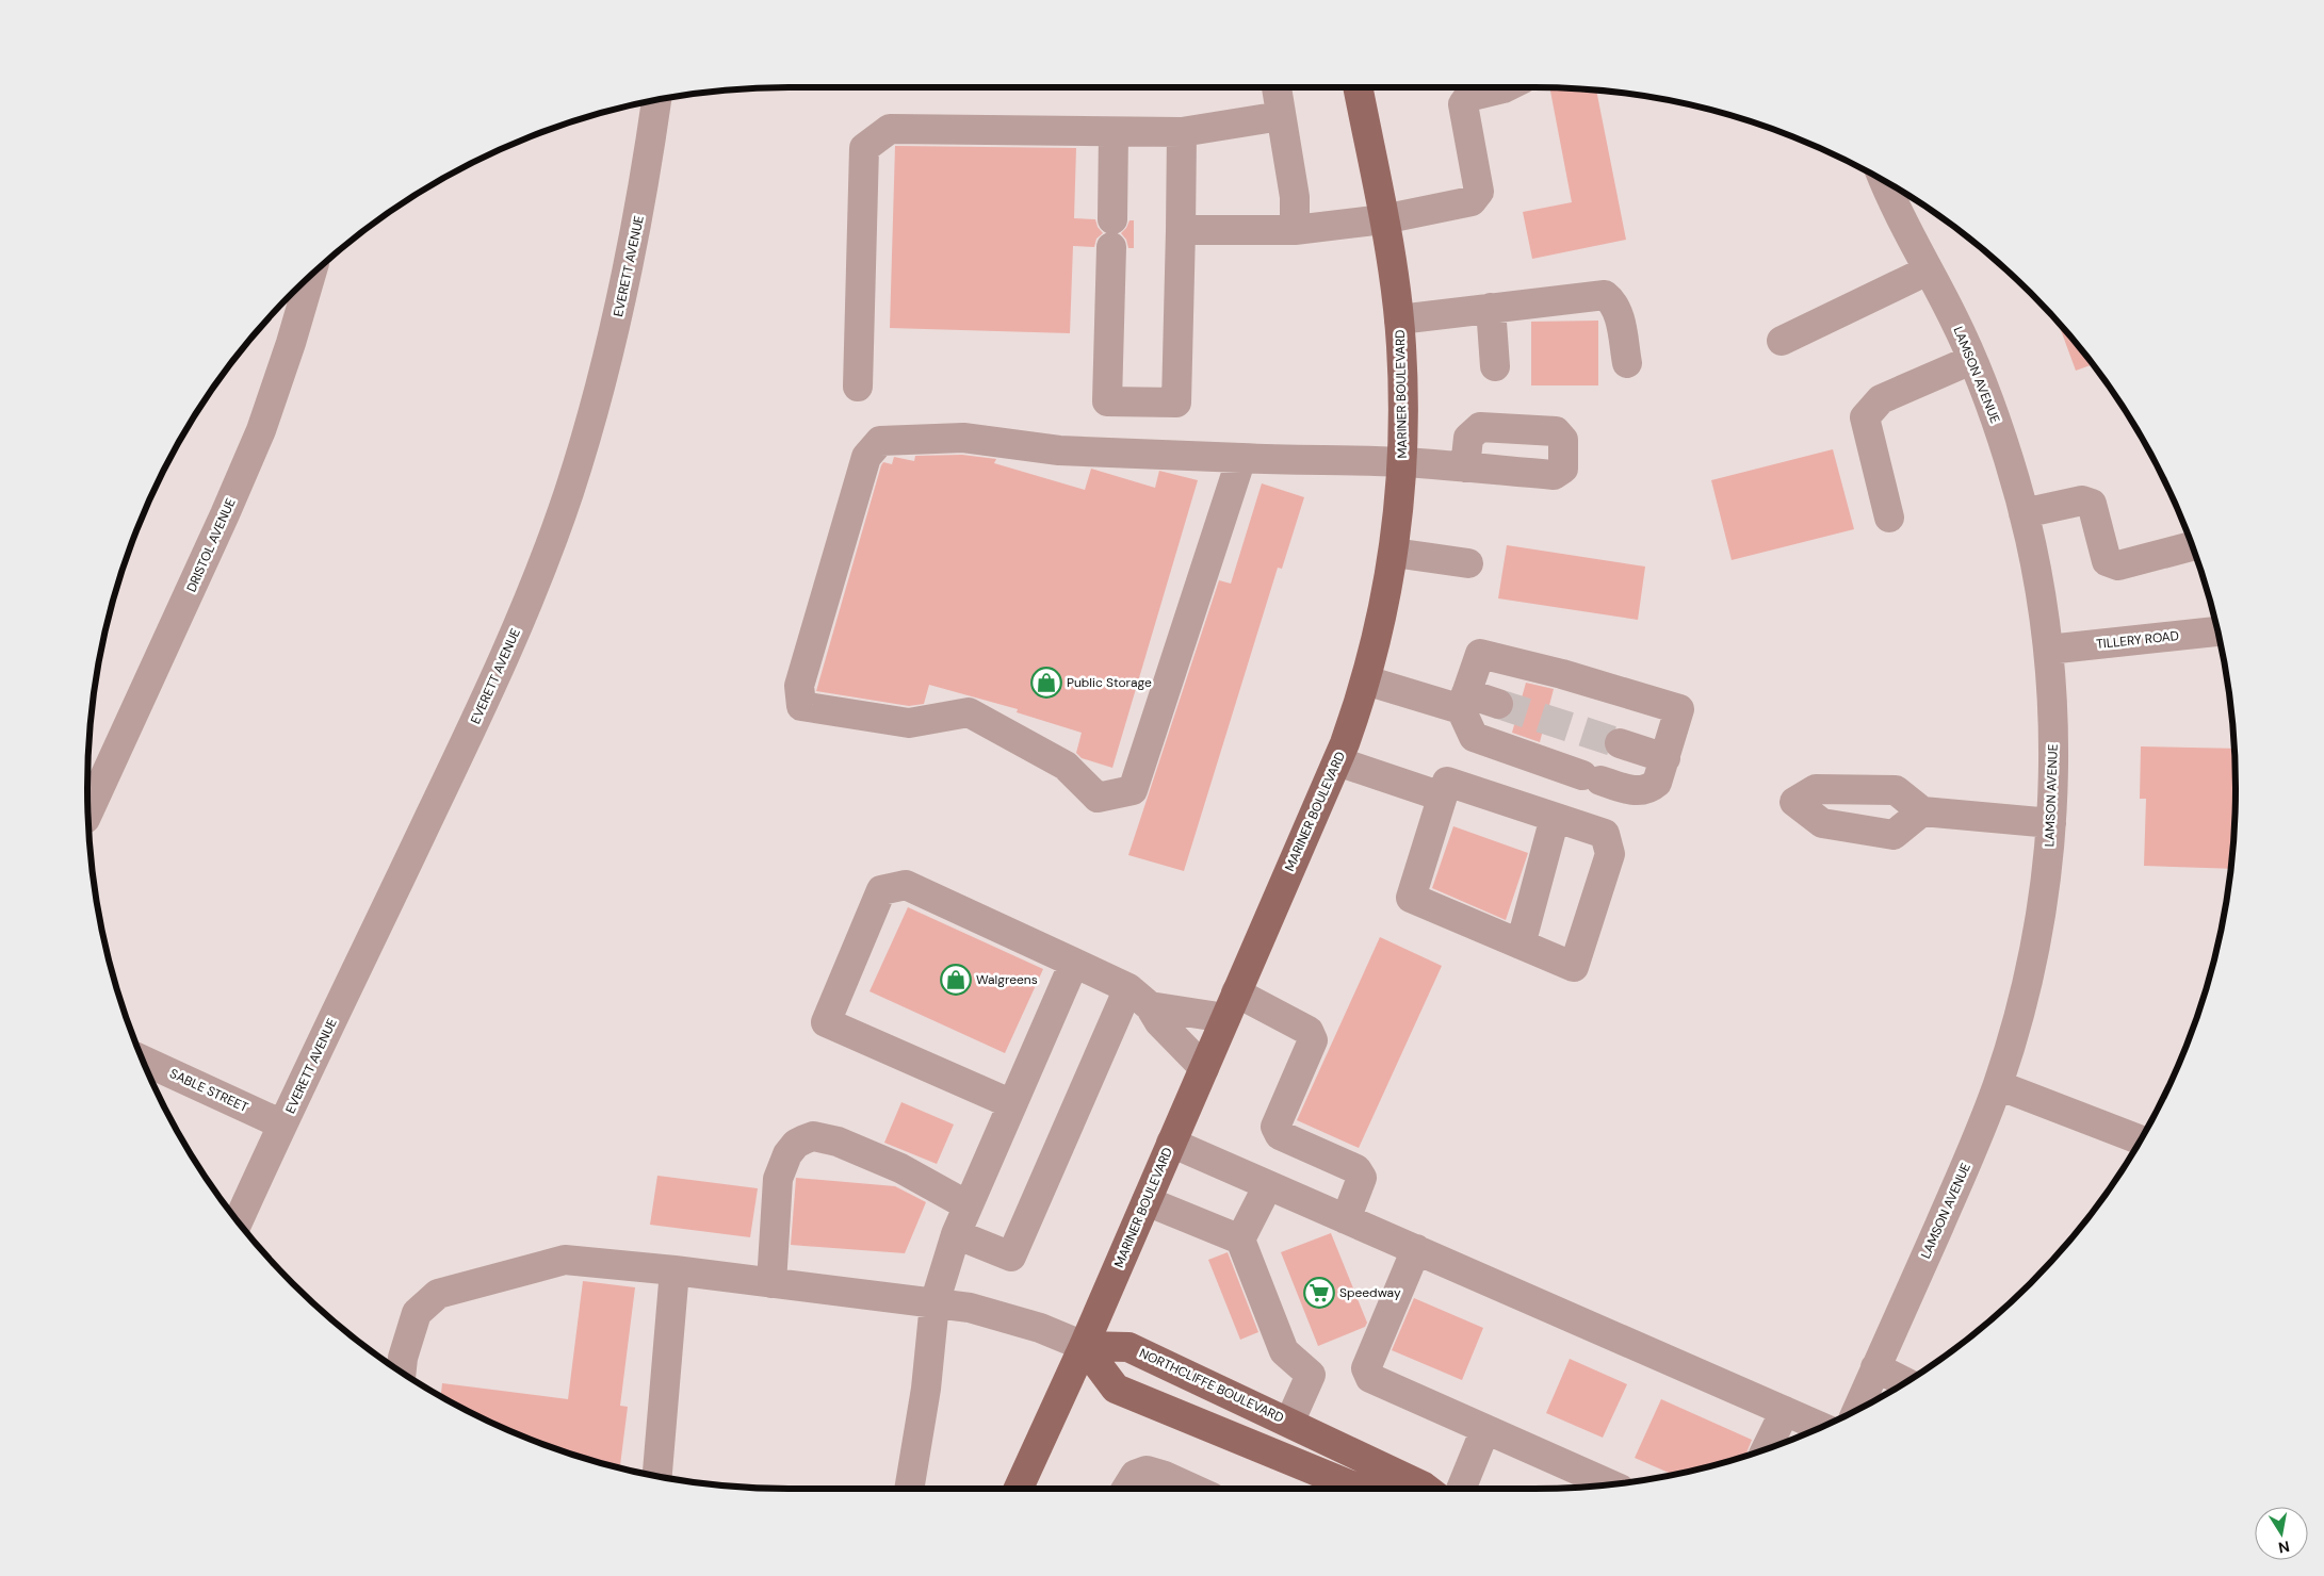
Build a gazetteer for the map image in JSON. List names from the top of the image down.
{
  "streets": {
    "main road": ["MARINER BOULEVARD", "NORTHCLIFFE BOULEVARD"],
    "street": [
      "EVERETT AVENUE",
      "LAMSON AVENUE",
      "DRISTOL AVENUE",
      "TILLERY ROAD",
      "SABLE STREET"
    ]
  },
  "crossings": [
    ["EVERETT AVENUE", "SABLE STREET"],
    ["LAMSON AVENUE", "TILLERY ROAD"],
    ["MARINER BOULEVARD", "NORTHCLIFFE BOULEVARD"]
  ],
  "places": {
    "shop": ["Public Storage", "Walgreens"],
    "supermarket": ["Speedway"]
  },
  "north": "bottom"
}
